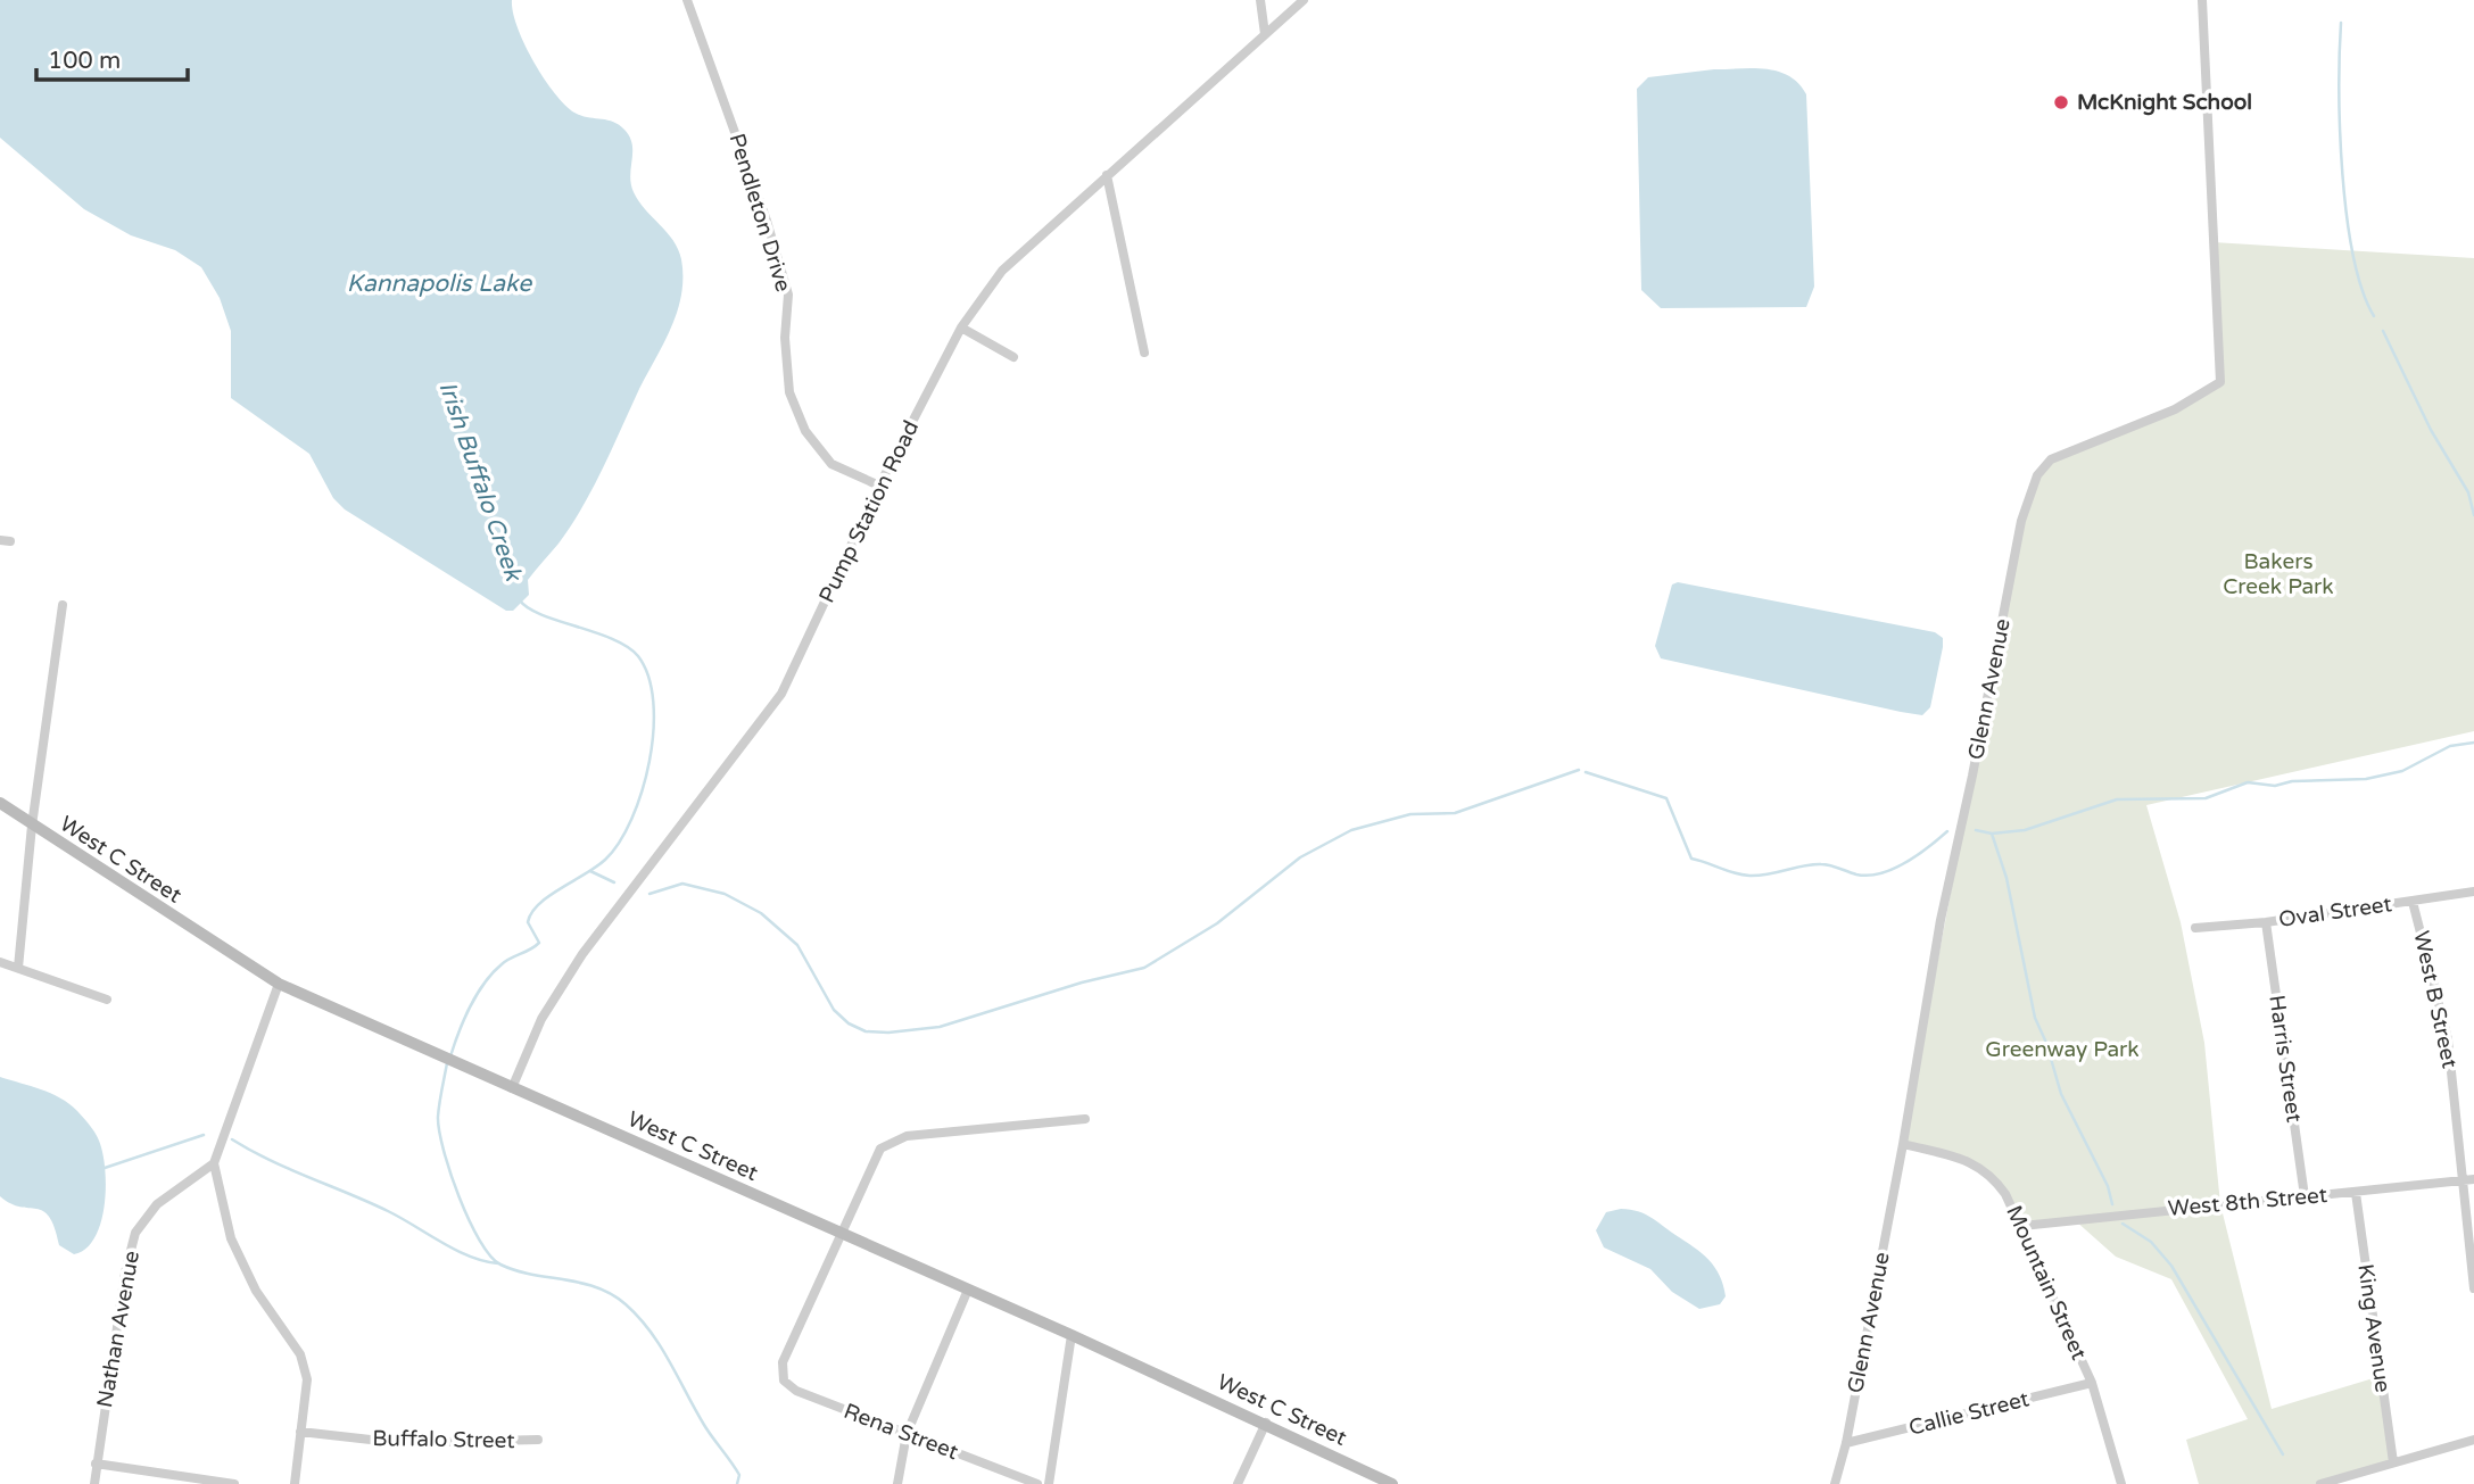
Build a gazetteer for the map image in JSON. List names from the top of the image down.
{
  "streets": {
    "main road": ["West C Street"],
    "street": [
      "Pendleton Drive",
      "Pump Station Road",
      "Glenn Avenue",
      "Oval Street",
      "West B Street",
      "Harris Street",
      "West 8th Street",
      "Mountain Street",
      "King Avenue",
      "Nathan Avenue",
      "Callie Street",
      "Rena Street",
      "Buffalo Street"
    ]
  },
  "crossings": [
    ["Pendleton Drive", "Pump Station Road"],
    ["Pump Station Road", "West C Street"],
    ["Glenn Avenue", "Mountain Street"],
    ["Glenn Avenue", "Callie Street"],
    ["West C Street", "Rena Street"],
    ["Oval Street", "West B Street"],
    ["Oval Street", "Harris Street"],
    ["West B Street", "West 8th Street"],
    ["Harris Street", "West 8th Street"],
    ["West 8th Street", "Mountain Street"],
    ["West 8th Street", "King Avenue"],
    ["Mountain Street", "Callie Street"]
  ],
  "water": ["Kannapolis Lake", "Irish Buffalo Creek"],
  "parks": ["Bakers Creek Park", "Greenway Park"],
  "places": ["McKnight School"],
  "scale_bar": "100 m"
}
